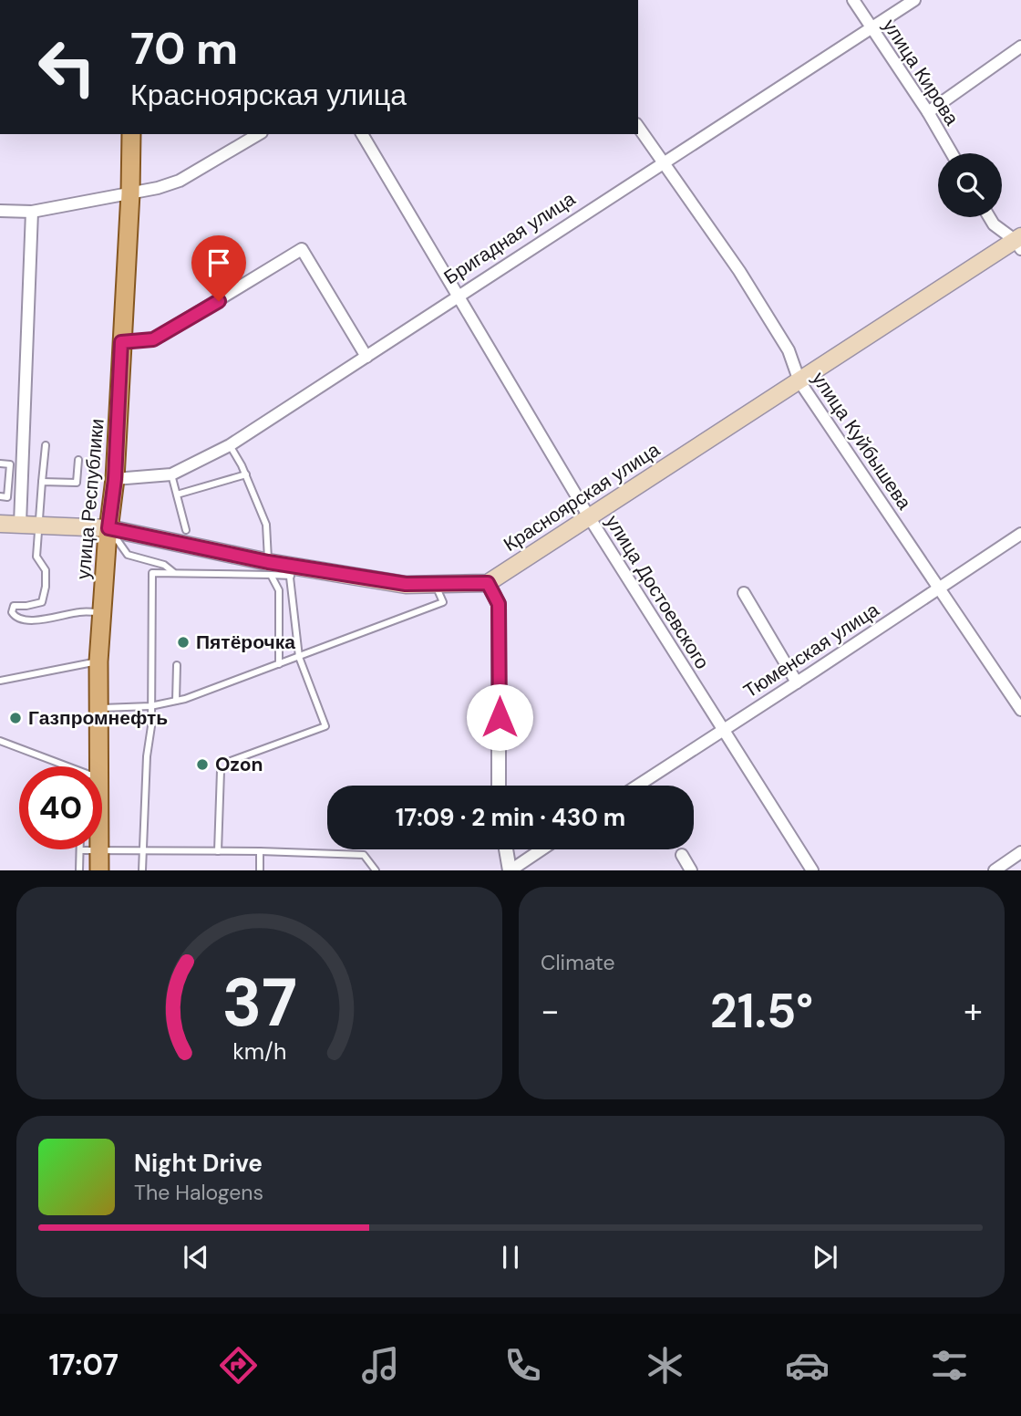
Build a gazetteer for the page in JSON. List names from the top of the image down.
{
  "streets": {
    "main road": ["Красноярская улица", "улица Республики"],
    "street": [
      "улица Кирова",
      "Бригадная улица",
      "улица Куйбышева",
      "улица Достоевского",
      "Тюменская улица"
    ]
  },
  "crossings": [
    ["улица Кирова", "Бригадная улица"],
    ["Бригадная улица", "улица Куйбышева"],
    ["Бригадная улица", "улица Республики"],
    ["Бригадная улица", "улица Достоевского"],
    ["улица Куйбышева", "Красноярская улица"],
    ["улица Куйбышева", "Тюменская улица"],
    ["Красноярская улица", "улица Достоевского"],
    ["улица Достоевского", "Тюменская улица"]
  ],
  "places": ["Пятёрочка", "Газпромнефть", "Ozon"],
  "page": {
    "turn": ["70 m", "Красноярская улица"],
    "limit": "40",
    "trip": "17:09 · 2 min · 430 m",
    "tile": "Climate",
    "heat": ["−", "21.5°", "+"],
    "song": ["Night Drive", "The Halogens"],
    "tabs": "17:07",
    "gauge": ["37", "km/h"]
  }
}
